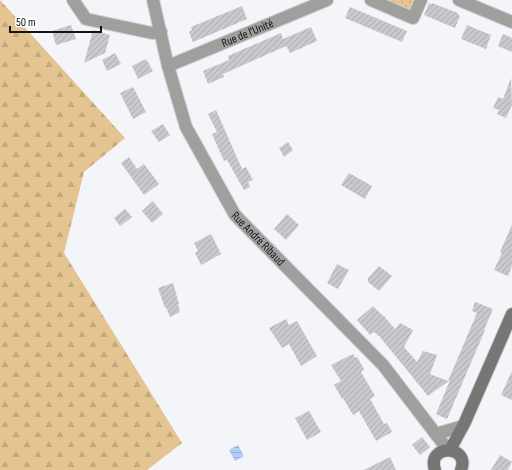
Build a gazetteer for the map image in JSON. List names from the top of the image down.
{
  "streets": {
    "street": ["Rue de l'Unité", "Rue André Ribaud"]
  },
  "crossings": [
    ["Rue de l'Unité", "Rue André Ribaud"]
  ],
  "scale_bar": "50 m"
}
